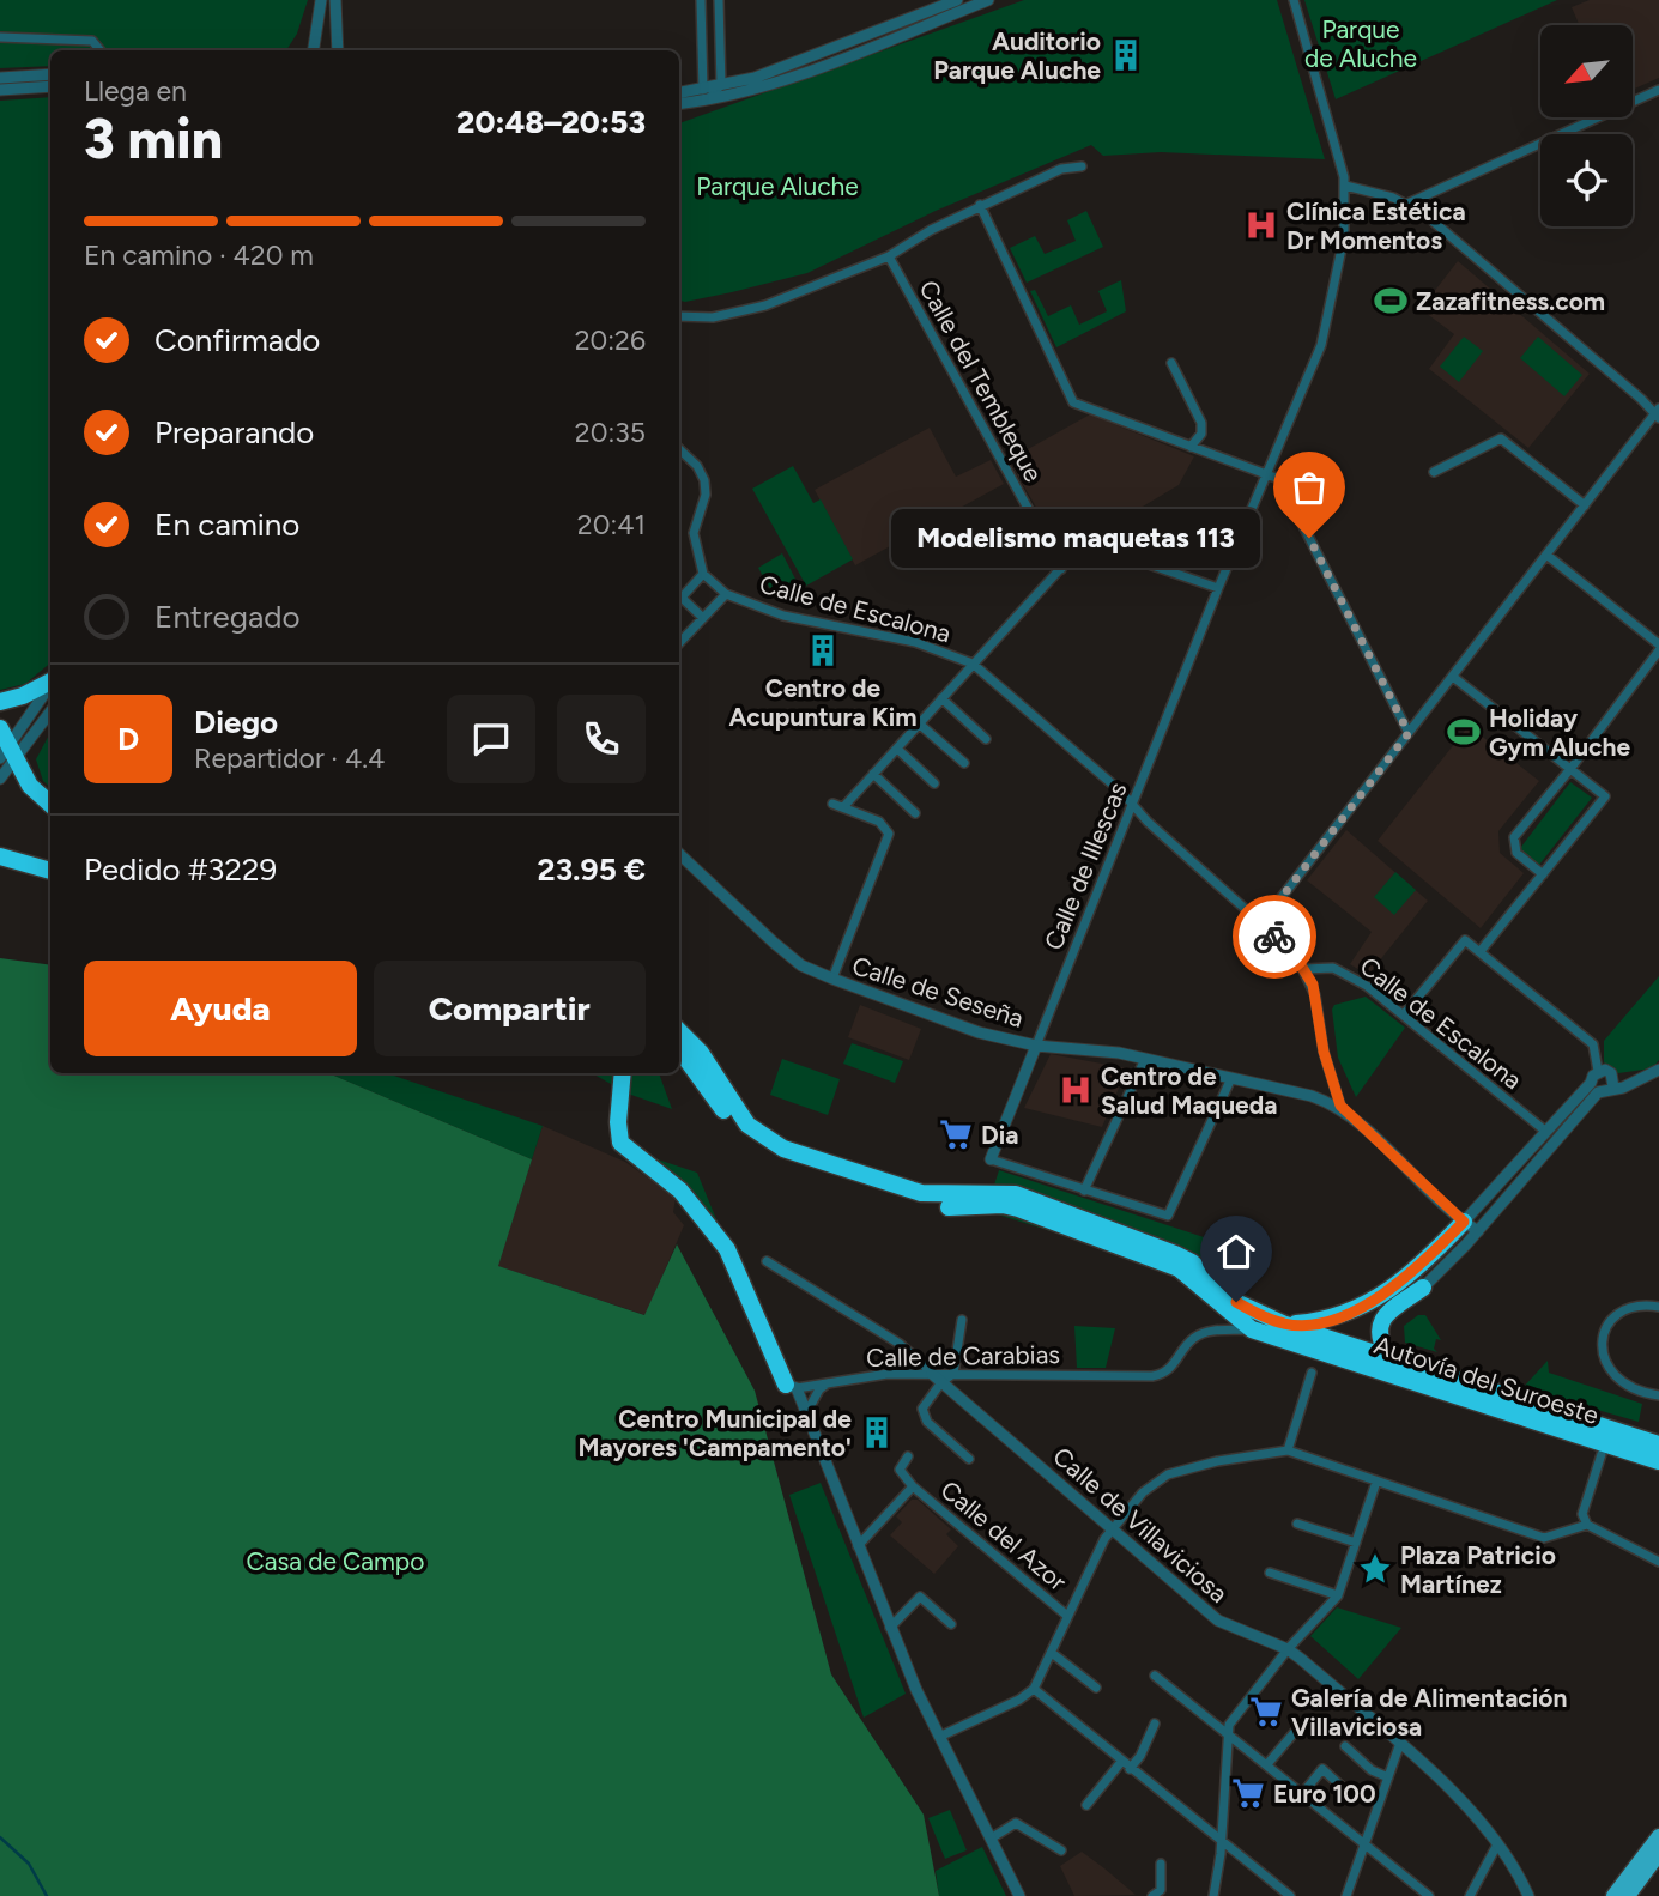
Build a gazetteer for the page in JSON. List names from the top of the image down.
{
  "streets": {
    "highway": ["Autovía del Suroeste"],
    "street": [
      "Calle del Tembleque",
      "Calle de Escalona",
      "Calle de Illescas",
      "Calle de Seseña",
      "Calle de Carabias",
      "Calle de Villaviciosa",
      "Calle del Azor"
    ]
  },
  "crossings": [
    ["Calle del Tembleque", "Calle de Escalona"],
    ["Calle de Escalona", "Calle de Illescas"],
    ["Calle de Escalona", "Calle de Seseña"],
    ["Calle de Illescas", "Calle de Seseña"],
    ["Calle de Carabias", "Autovía del Suroeste"],
    ["Calle de Carabias", "Calle de Villaviciosa"]
  ],
  "parks": ["Parque de Aluche", "Parque Aluche", "Casa de Campo"],
  "places": {
    "building": ["Auditorio Parque Aluche", "Centro de Acupuntura Kim", "Centro Municipal de Mayores 'Campamento'"],
    "hospital": ["Clínica Estética Dr Momentos", "Centro de Salud Maqueda"],
    "sports": ["Zazafitness.com", "Holiday Gym Aluche"],
    "other": ["Modelismo maquetas 113"],
    "supermarket": ["Dia", "Galería de Alimentación Villaviciosa", "Euro 100"],
    "place": ["Plaza Patricio Martínez"]
  },
  "north": "bottom left",
  "page": {
    "heading": ["3 min", "Llega en", "20:48–20:53"],
    "panel": [
      "Diego",
      "Repartidor · 4.4",
      "Pedido #3229",
      "23.95 €"
    ],
    "bar": "En camino · 420 m",
    "list": [
      ["Confirmado", "20:26"],
      ["Preparando", "20:35"],
      ["En camino", "20:41"],
      "Entregado"
    ],
    "bubble": "Modelismo maquetas 113",
    "round": "D",
    "buttons": ["Ayuda", "Compartir"]
  }
}
